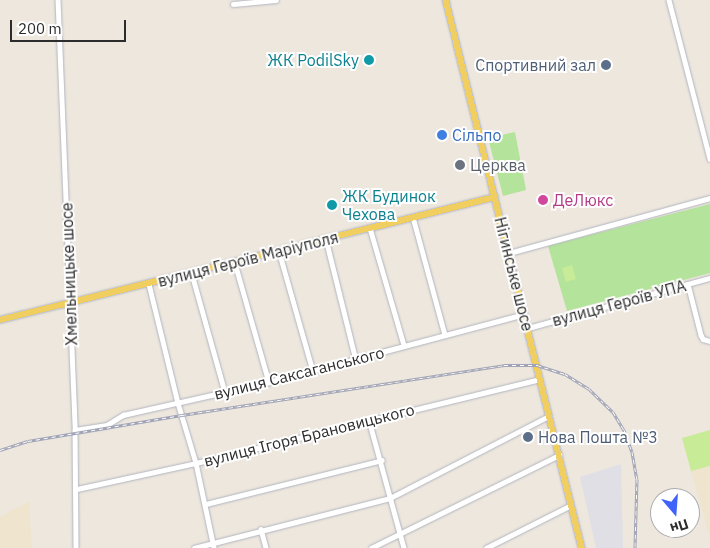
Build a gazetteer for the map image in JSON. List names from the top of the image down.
{
  "streets": {
    "main road": ["вулиця Героїв Маріуполя", "Нігинське шосе"],
    "street": [
      "Хмельницьке шосе",
      "вулиця Героїв УПА",
      "вулиця Саксаганського",
      "вулиця Ігоря Брановицького"
    ]
  },
  "crossings": [
    ["вулиця Героїв Маріуполя", "Хмельницьке шосе"],
    ["вулиця Героїв Маріуполя", "Нігинське шосе"],
    ["Хмельницьке шосе", "вулиця Саксаганського"],
    ["Хмельницьке шосе", "вулиця Ігоря Брановицького"],
    ["Нігинське шосе", "вулиця Героїв УПА"],
    ["Нігинське шосе", "вулиця Саксаганського"],
    ["Нігинське шосе", "вулиця Ігоря Брановицького"]
  ],
  "places": [
    "ЖК PodilSky",
    "Спортивний зал",
    "Сільпо",
    "Церква",
    "ДеЛюкс",
    "ЖК Будинок Чехова",
    "Нова Пошта №3"
  ],
  "scale_bar": "200 m",
  "north": "bottom"
}
